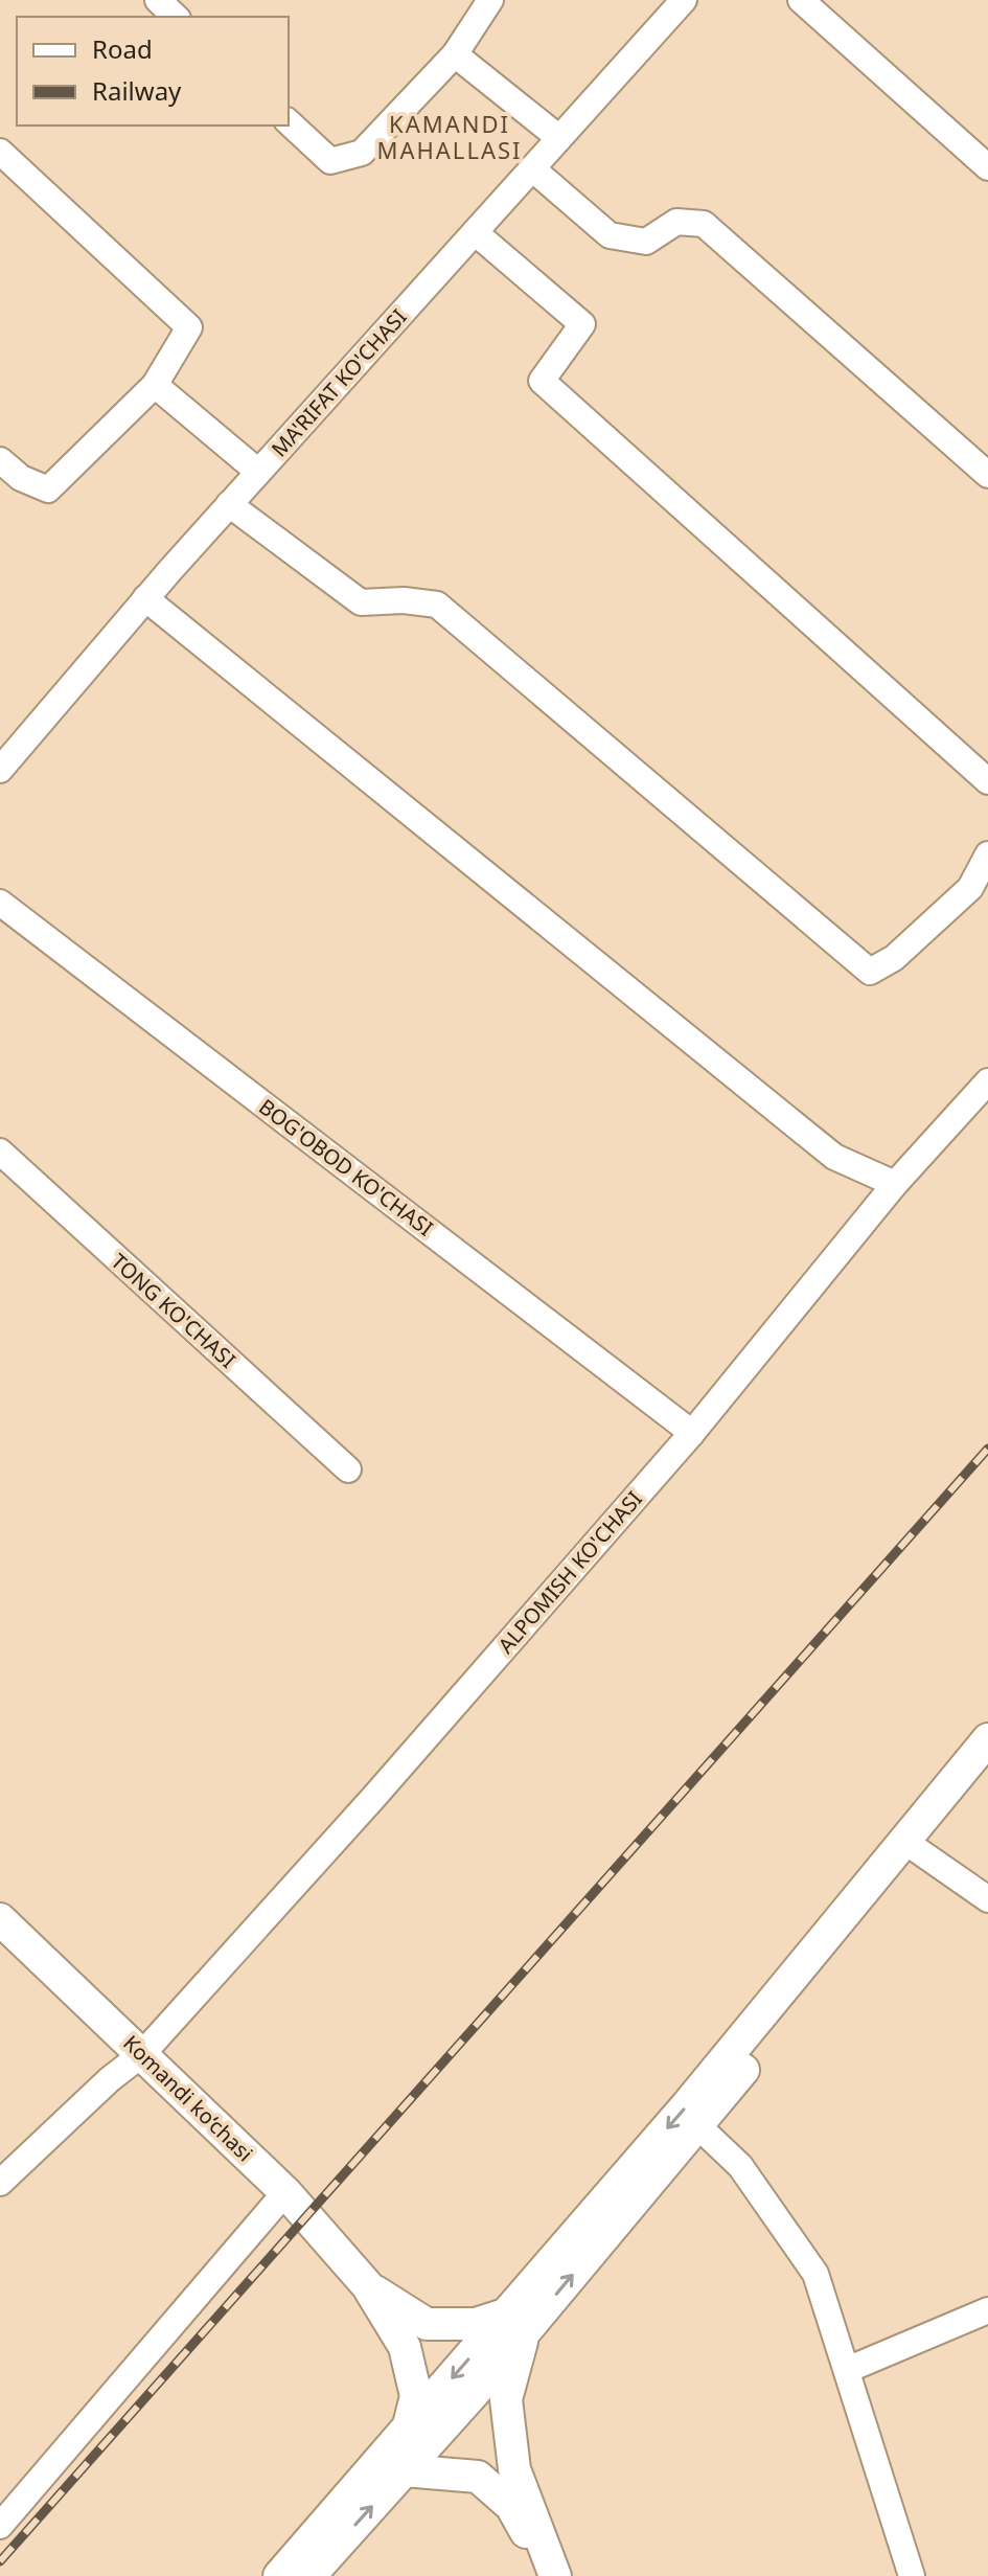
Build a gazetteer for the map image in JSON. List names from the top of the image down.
{
  "streets": {
    "main road": ["Komandi ko‘chasi"],
    "street": [
      "MA'RIFAT KO'CHASI",
      "BOG'OBOD KO'CHASI",
      "TONG KO'CHASI",
      "ALPOMISH KO'CHASI"
    ]
  },
  "crossings": [
    ["BOG'OBOD KO'CHASI", "ALPOMISH KO'CHASI"],
    ["ALPOMISH KO'CHASI", "Komandi ko‘chasi"]
  ],
  "districts": ["KAMANDI MAHALLASI"],
  "legend": ["Road", "Railway"]
}
